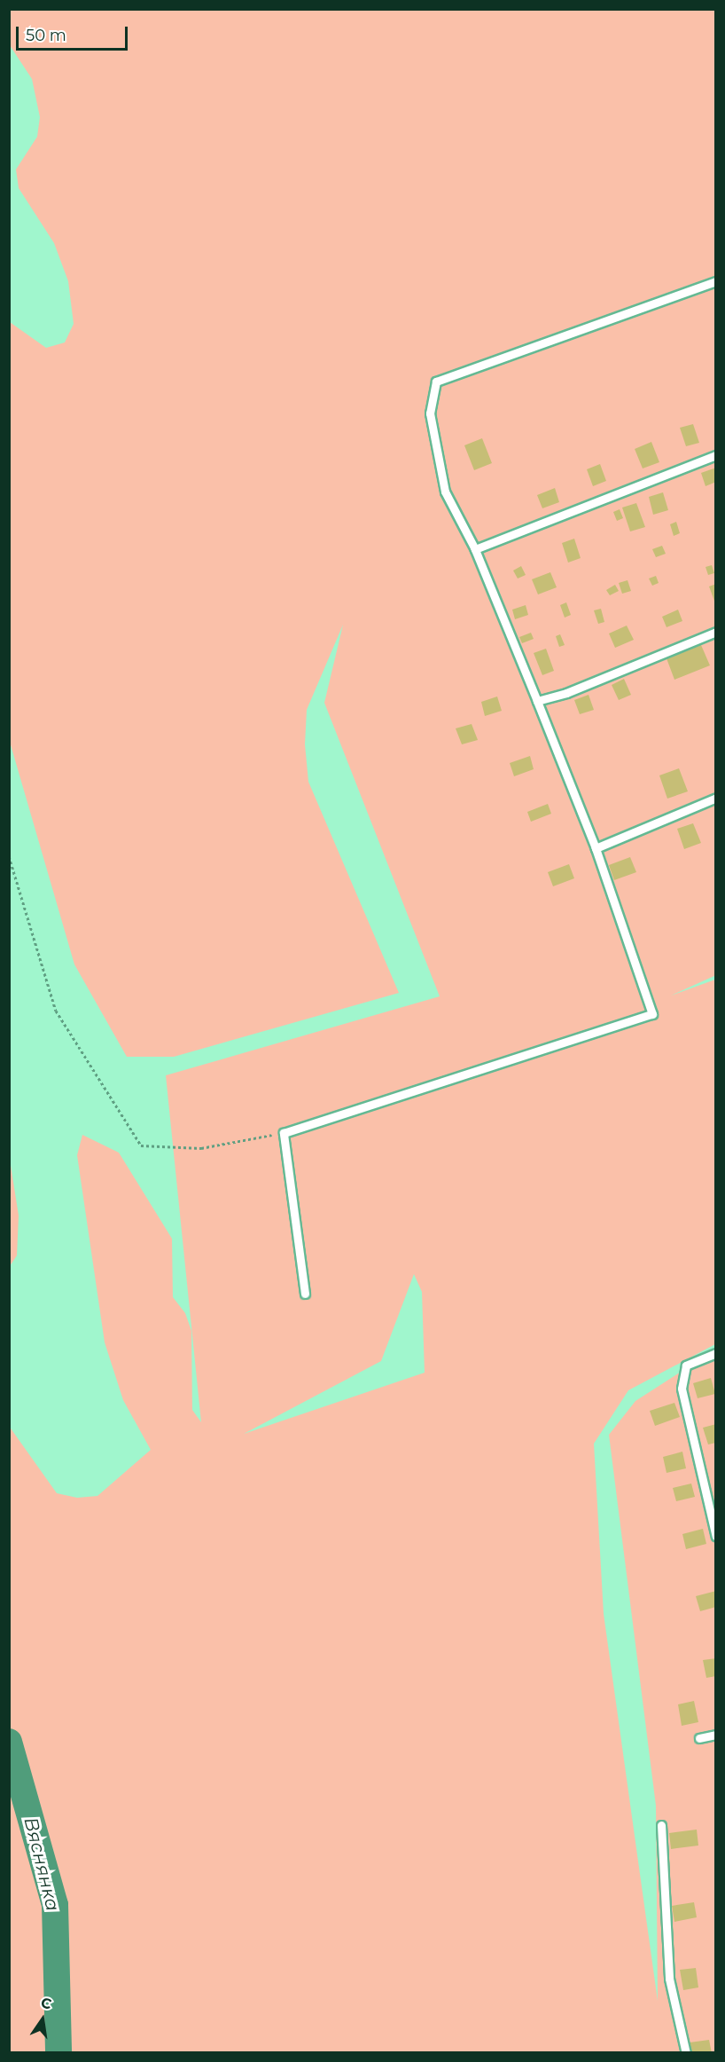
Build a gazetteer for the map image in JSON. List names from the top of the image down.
{
  "water": ["Вяснянка"],
  "scale_bar": "50 m",
  "north": "top"
}
